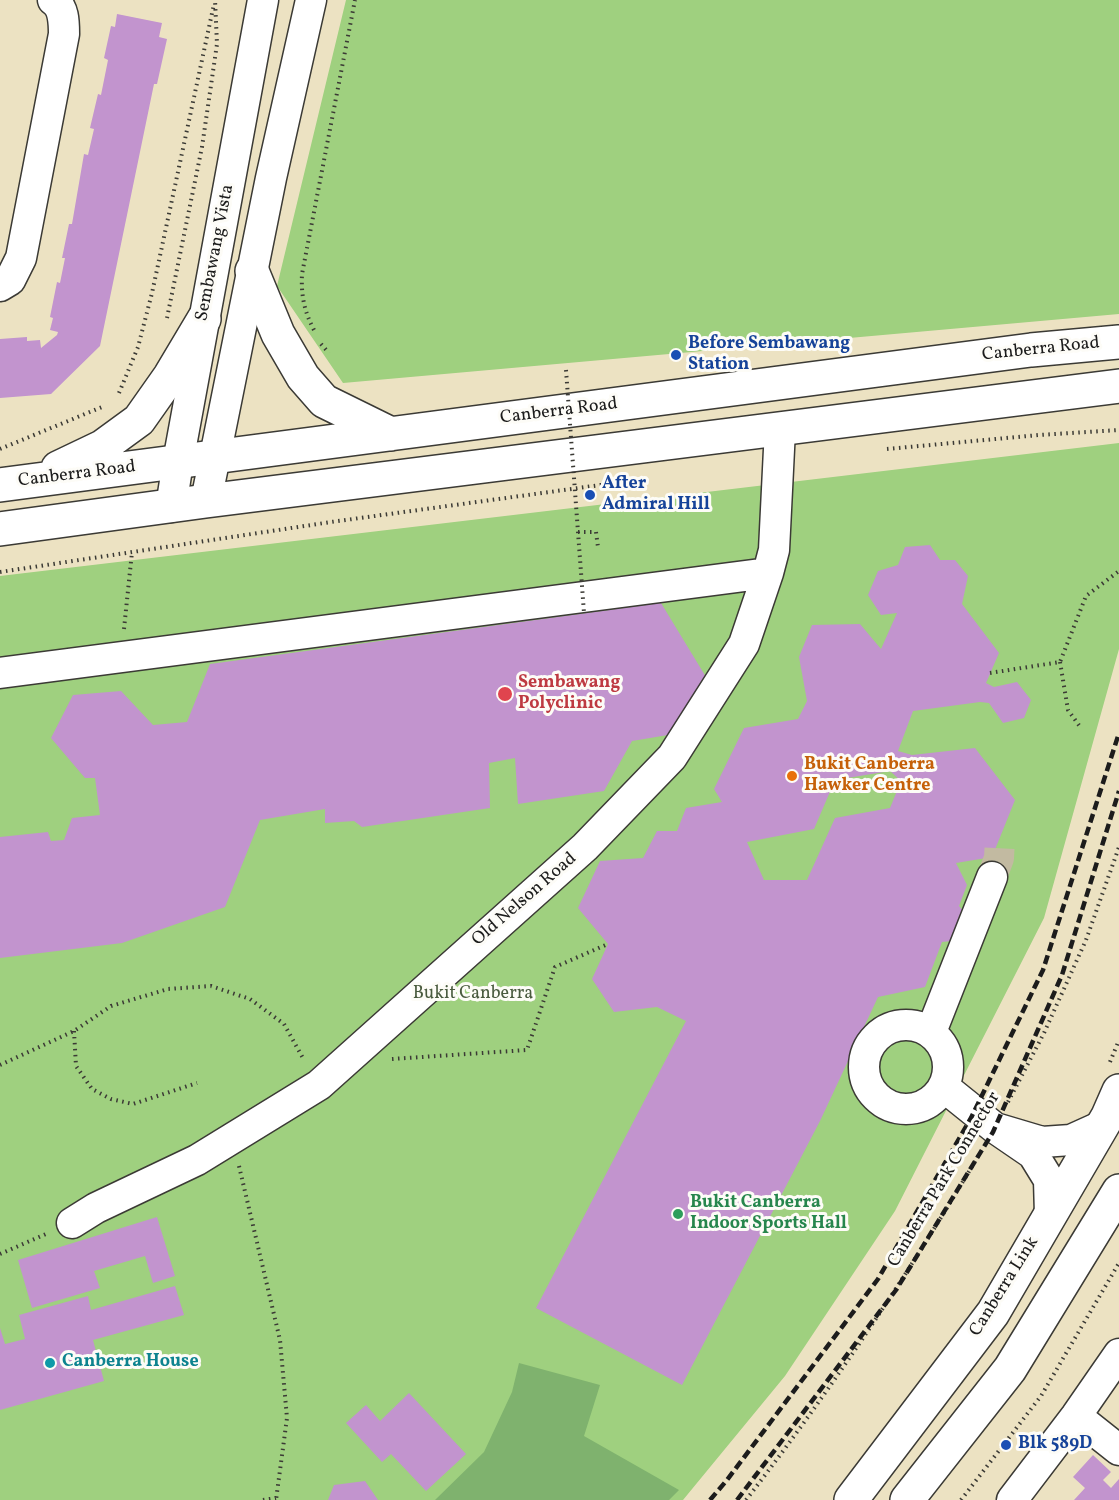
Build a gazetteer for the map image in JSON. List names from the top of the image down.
{
  "streets": {
    "main road": ["Canberra Road", "Canberra Link"],
    "street": ["Sembawang Vista", "Old Nelson Road"],
    "path": ["Canberra Park Connector"]
  },
  "crossings": [
    ["Sembawang Vista", "Canberra Road"]
  ],
  "parks": ["Bukit Canberra"],
  "places": [
    "Before Sembawang Station",
    "After Admiral Hill",
    "Sembawang Polyclinic",
    "Bukit Canberra Hawker Centre",
    "Bukit Canberra Indoor Sports Hall",
    "Canberra House",
    "Blk 589D"
  ]
}
